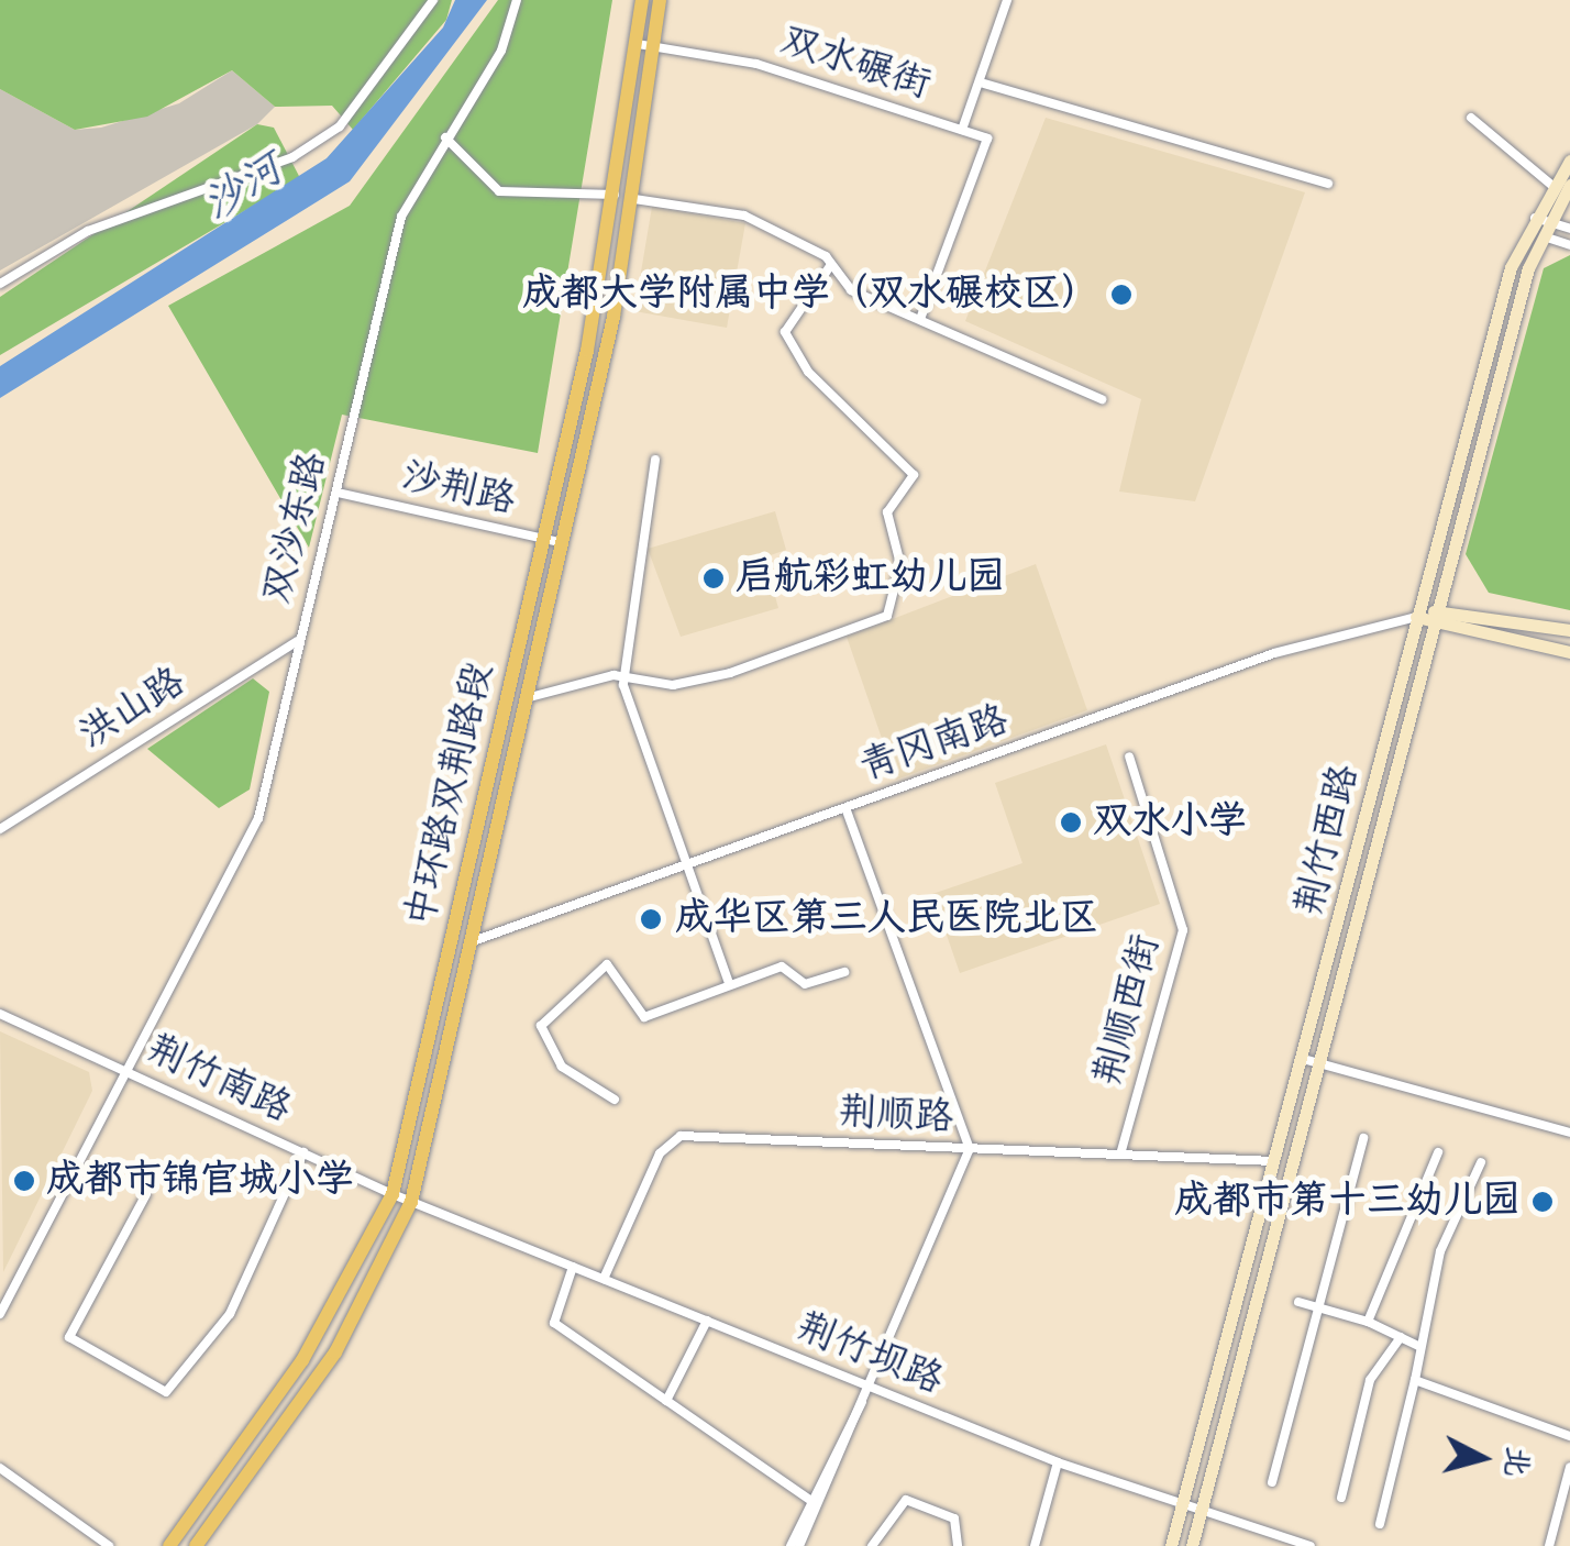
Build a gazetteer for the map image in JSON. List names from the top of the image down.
{
  "streets": {
    "main road": ["中环路双荆路段", "荆竹西路"],
    "street": [
      "双水碾街",
      "沙荆路",
      "双沙东路",
      "洪山路",
      "青冈南路",
      "荆顺西街",
      "荆竹南路",
      "荆顺路",
      "荆竹坝路"
    ]
  },
  "crossings": [
    ["双水碾街", "中环路双荆路段"],
    ["沙荆路", "双沙东路"],
    ["沙荆路", "中环路双荆路段"],
    ["双沙东路", "洪山路"],
    ["双沙东路", "荆竹南路"],
    ["青冈南路", "中环路双荆路段"],
    ["青冈南路", "荆竹西路"],
    ["中环路双荆路段", "荆竹南路"],
    ["中环路双荆路段", "荆竹坝路"],
    ["荆竹西路", "荆顺路"],
    ["荆竹西路", "荆竹坝路"],
    ["荆顺西街", "荆顺路"],
    ["荆竹南路", "荆竹坝路"],
    ["荆顺路", "荆竹坝路"]
  ],
  "water": ["沙河"],
  "places": [
    "成都大学附属中学（双水碾校区）",
    "启航彩虹幼儿园",
    "双水小学",
    "成华区第三人民医院北区",
    "成都市锦官城小学",
    "成都市第十三幼儿园"
  ],
  "north": "right"
}
